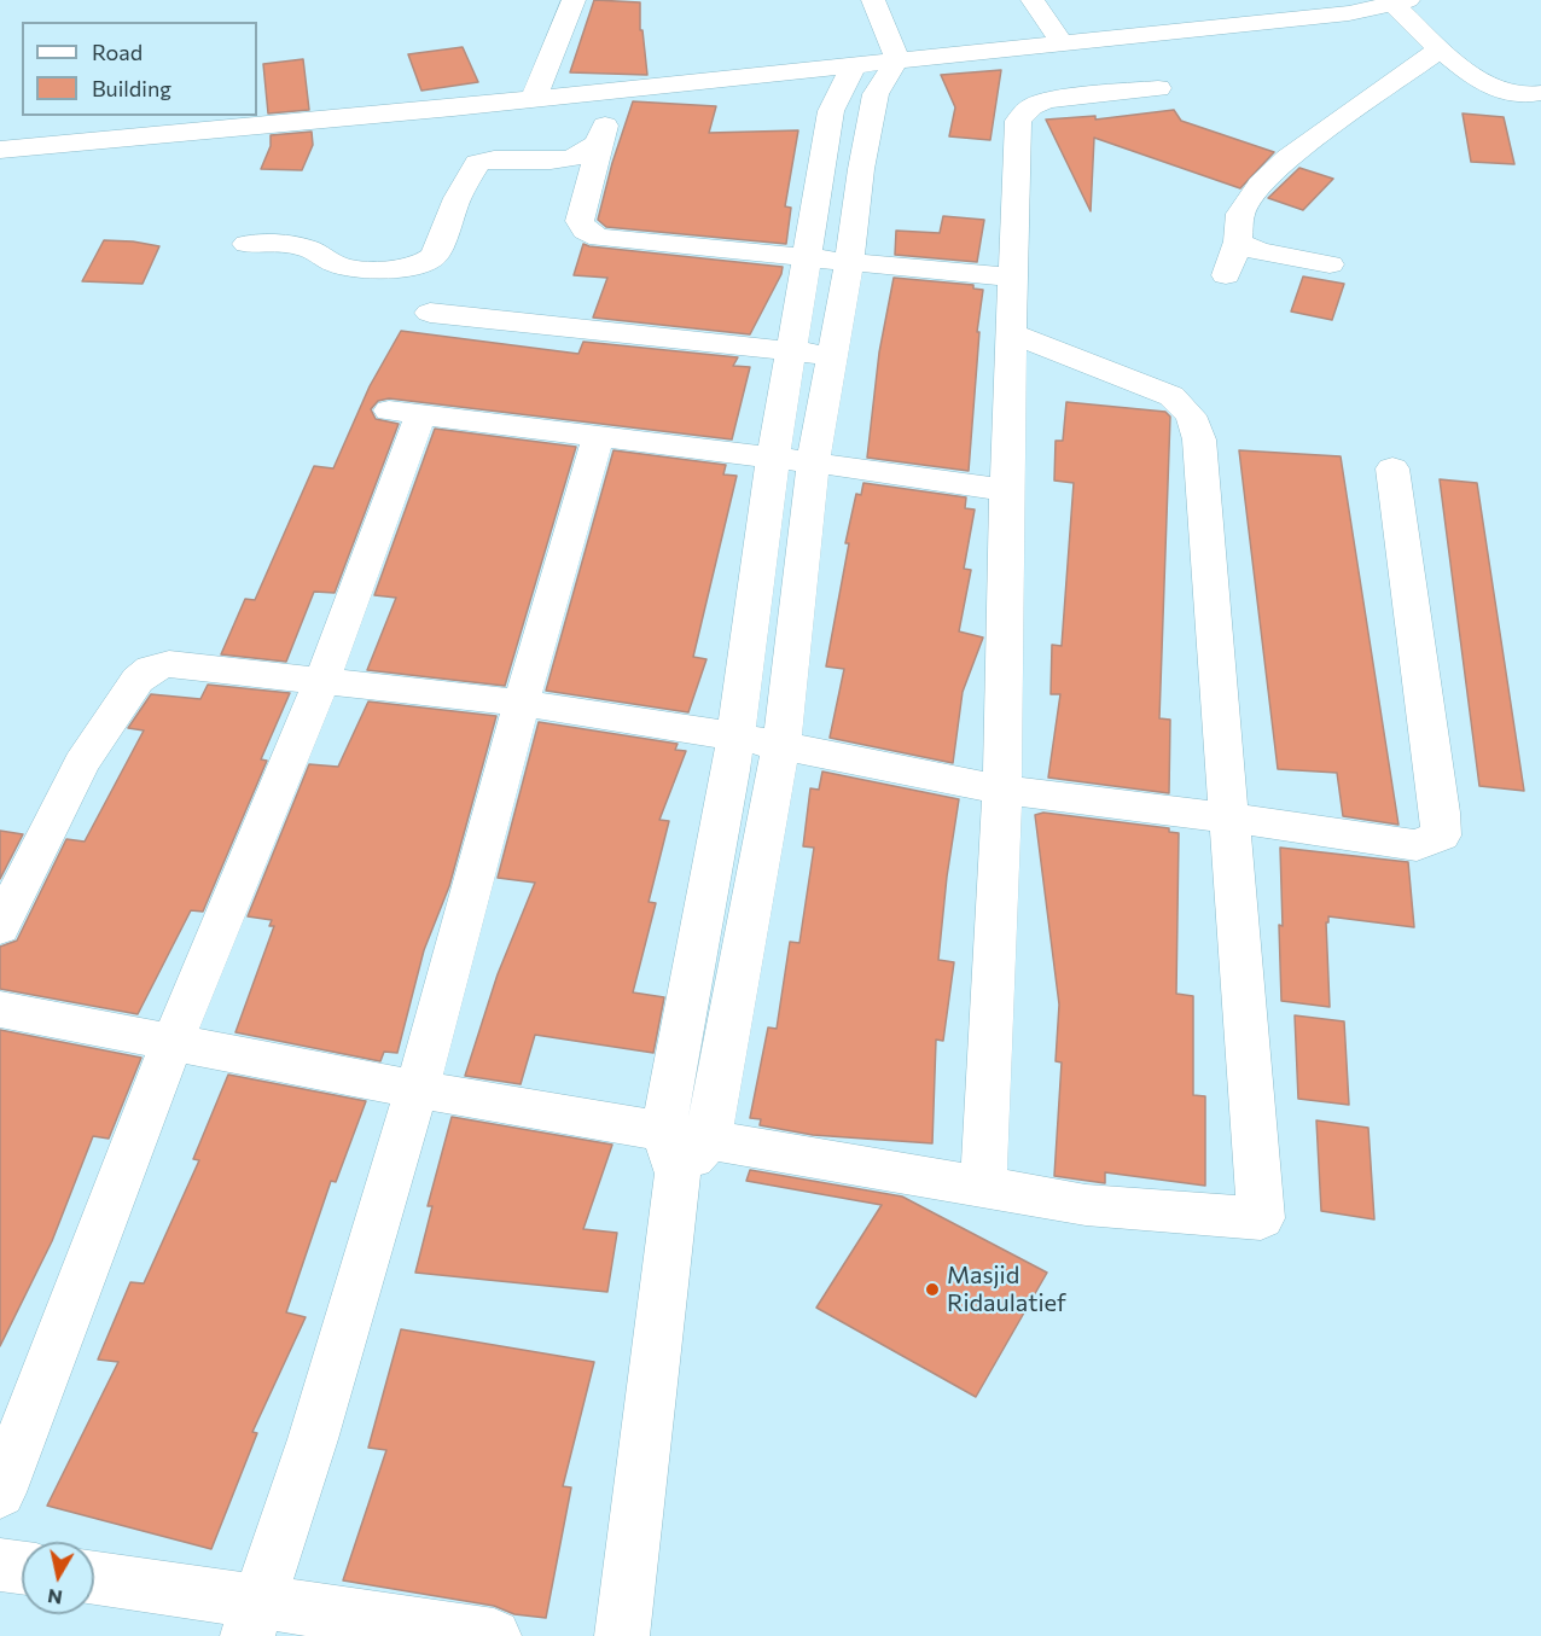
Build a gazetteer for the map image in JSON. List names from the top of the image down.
{
  "places": ["Masjid Ridaulatief"],
  "legend": ["Road", "Building"],
  "north": "bottom"
}
